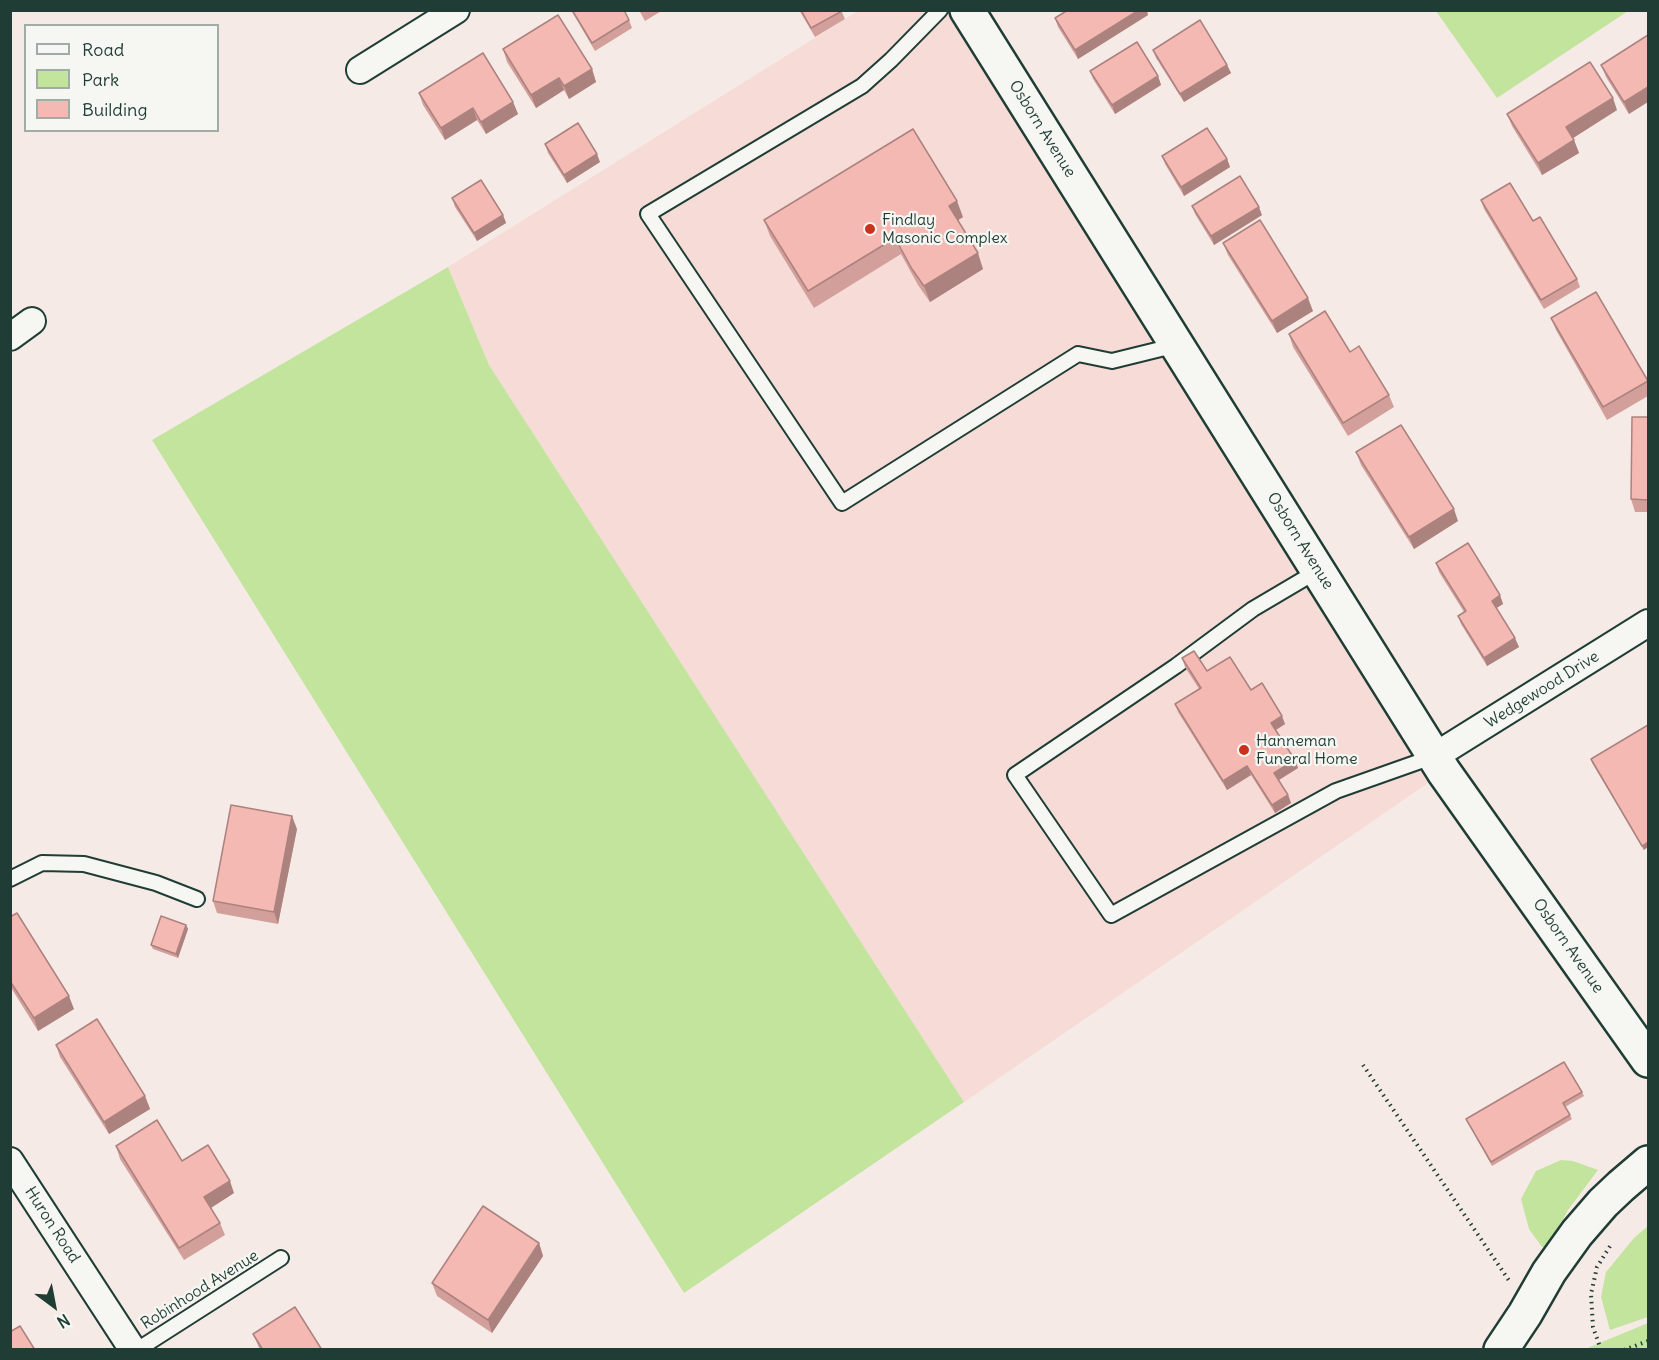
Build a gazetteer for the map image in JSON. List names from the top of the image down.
{
  "streets": {
    "main road": ["Osborn Avenue"],
    "street": ["Wedgewood Drive", "Huron Road"],
    "lane": ["Robinhood Avenue"]
  },
  "crossings": [
    ["Osborn Avenue", "Wedgewood Drive"]
  ],
  "places": ["Findlay Masonic Complex", "Hanneman Funeral Home"],
  "legend": ["Road", "Park", "Building"],
  "north": "bottom right"
}
